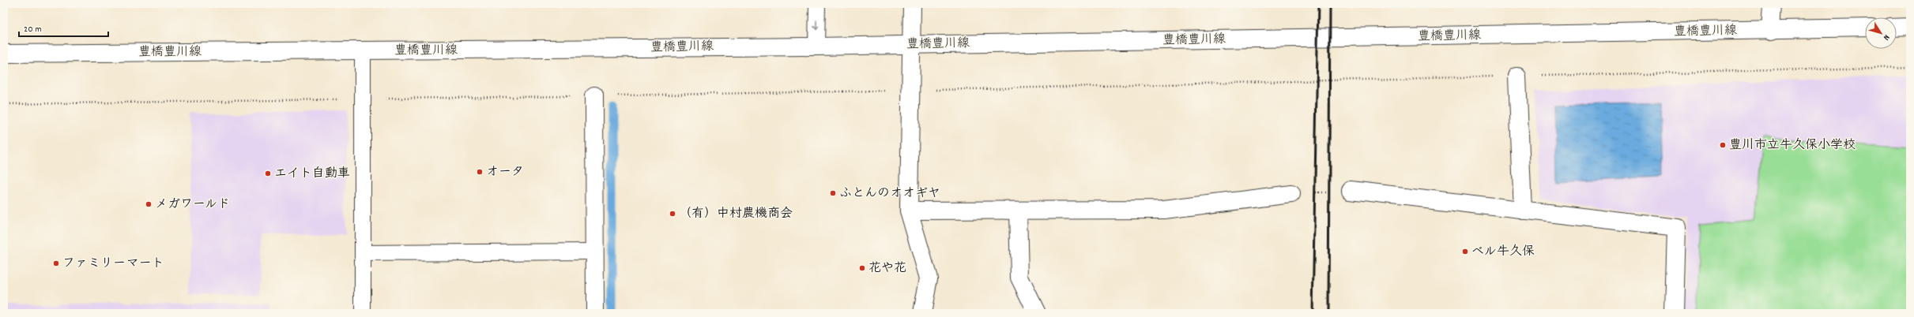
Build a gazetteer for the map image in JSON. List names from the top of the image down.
{
  "streets": {
    "main road": ["豊橋豊川線"]
  },
  "places": [
    "豊川市立牛久保小学校",
    "オータ",
    "エイト自動車",
    "ふとんのオオギヤ",
    "メガワールド",
    "（有）中村農機商会",
    "ベル牛久保",
    "ファミリーマート",
    "花や花"
  ],
  "scale_bar": "20 m",
  "north": "bottom right"
}
